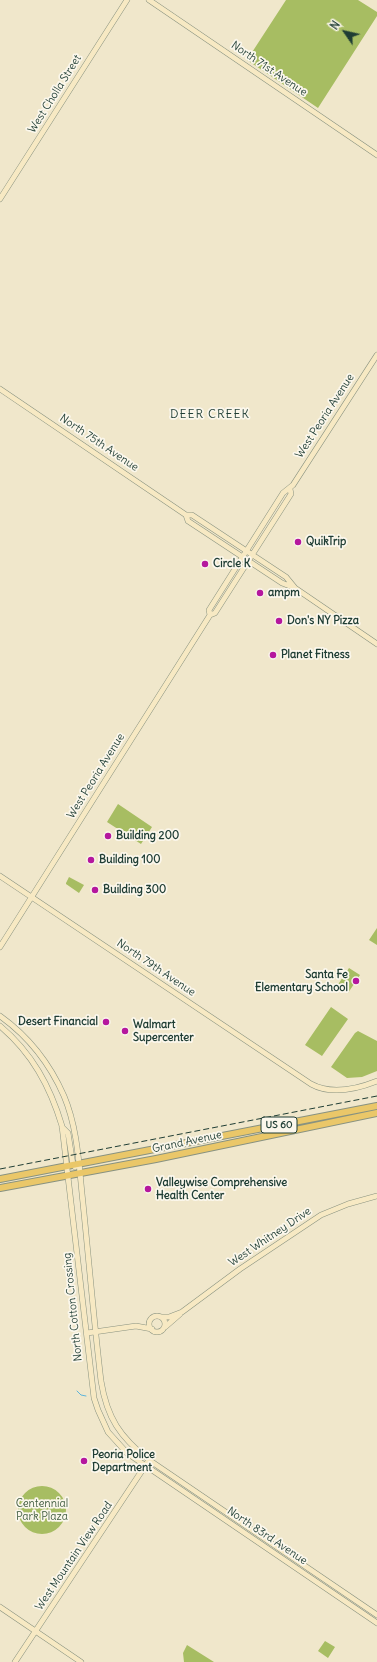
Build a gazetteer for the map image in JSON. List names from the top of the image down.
{
  "streets": {
    "highway": ["US 60", "Grand Avenue"],
    "main road": [
      "North 71st Avenue",
      "West Cholla Street",
      "West Peoria Avenue",
      "North 75th Avenue",
      "North 79th Avenue",
      "West Whitney Drive",
      "North Cotton Crossing",
      "North 83rd Avenue",
      "West Mountain View Road"
    ]
  },
  "crossings": [
    ["West Peoria Avenue", "North 75th Avenue"],
    ["West Peoria Avenue", "North 79th Avenue"],
    ["Grand Avenue", "North Cotton Crossing"],
    ["West Whitney Drive", "North Cotton Crossing"],
    ["North Cotton Crossing", "North 83rd Avenue"],
    ["North Cotton Crossing", "West Mountain View Road"],
    ["North 83rd Avenue", "West Mountain View Road"]
  ],
  "districts": ["DEER CREEK"],
  "parks": ["Centennial Park Plaza"],
  "places": [
    "QuikTrip",
    "Circle K",
    "ampm",
    "Don's NY Pizza",
    "Planet Fitness",
    "Building 200",
    "Building 100",
    "Building 300",
    "Santa Fe Elementary School",
    "Desert Financial",
    "Walmart Supercenter",
    "Valleywise Comprehensive Health Center",
    "Peoria Police Department"
  ],
  "north": "top left"
}
